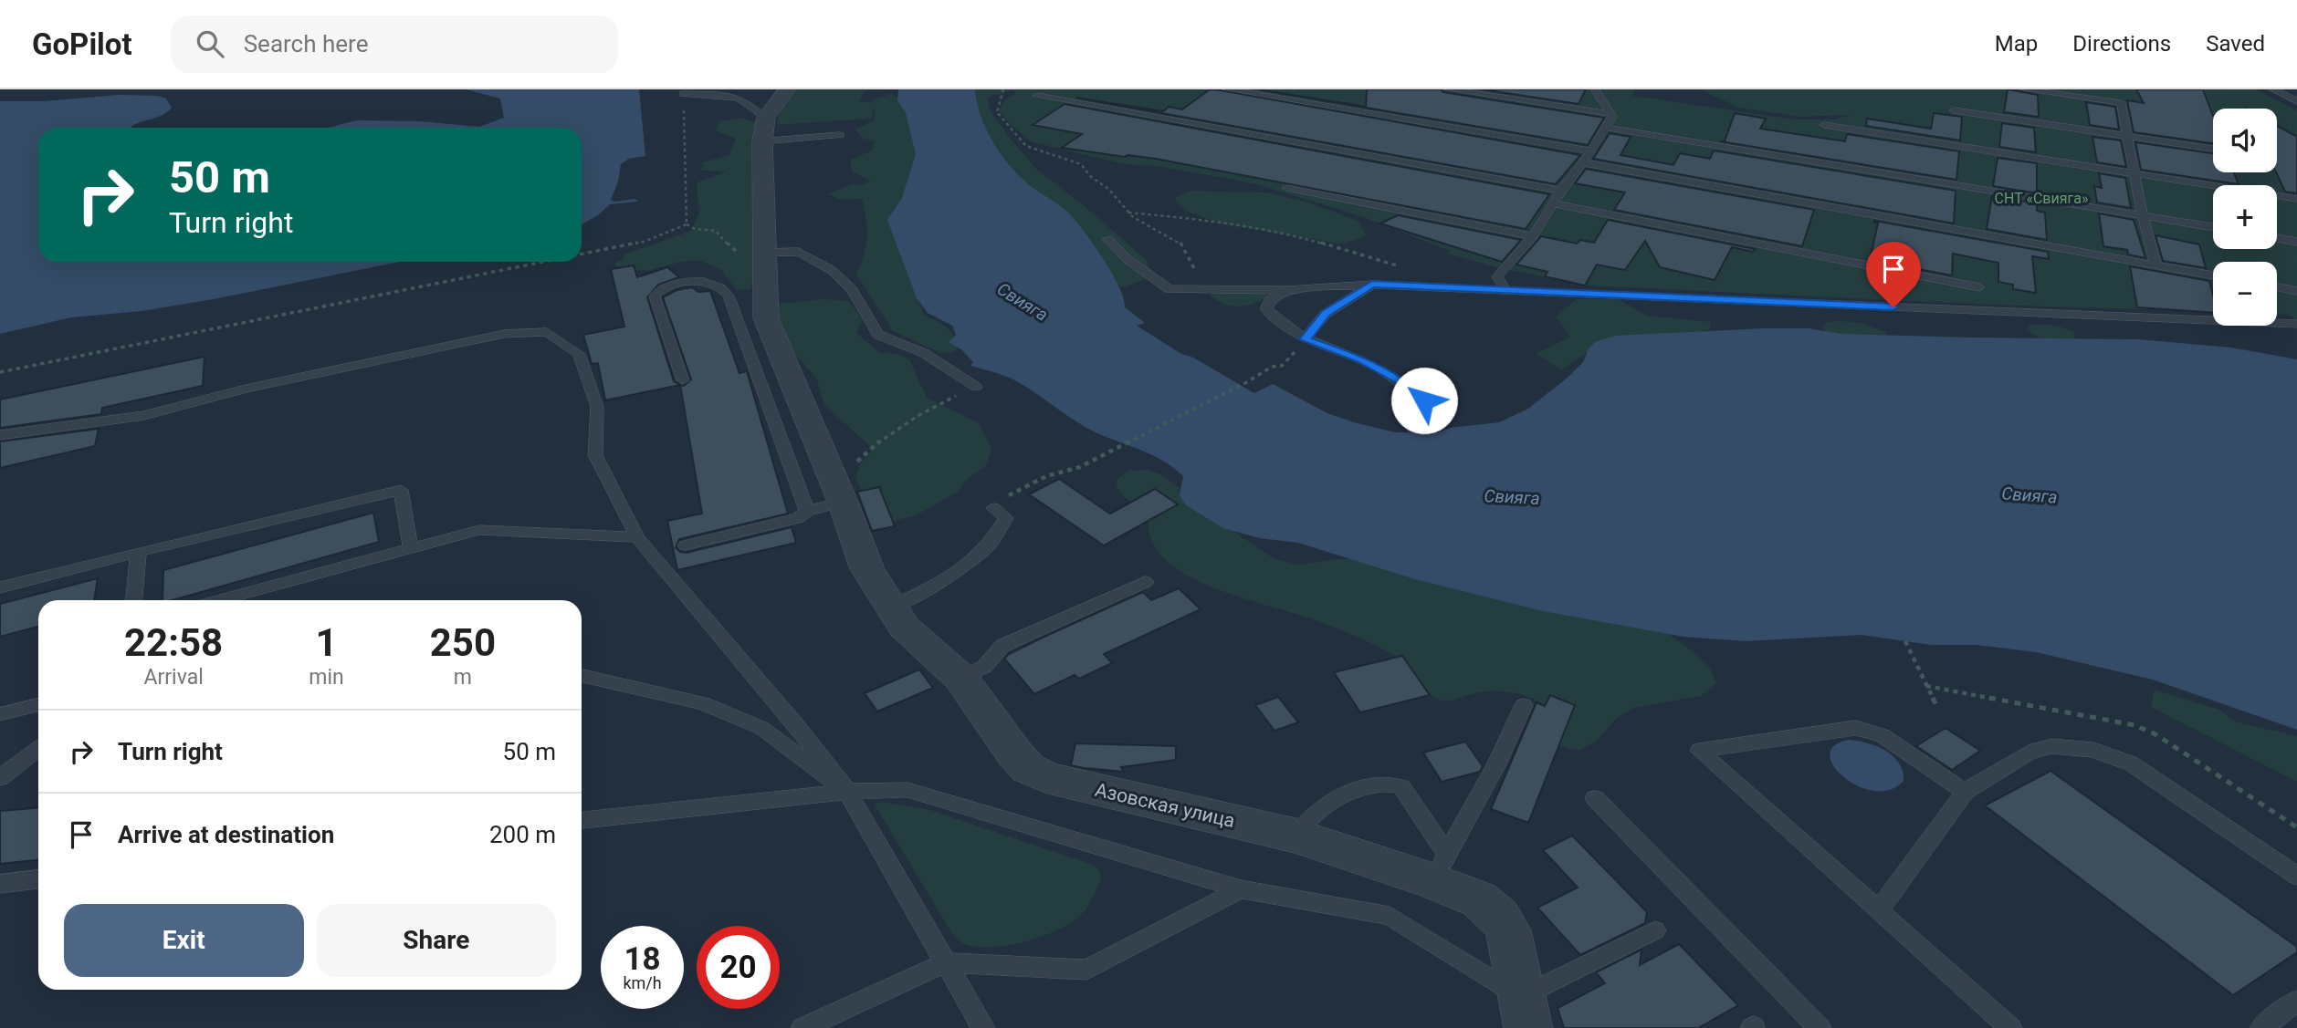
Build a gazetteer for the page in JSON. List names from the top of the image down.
{
  "streets": {
    "street": ["Азовская улица"]
  },
  "water": ["Свияга"],
  "parks": ["СНТ «Свияга»"],
  "page": {
    "header": "GoPilot",
    "search": "Search here",
    "nav": ["Map", "Directions", "Saved"],
    "map_buttons": ["+", "−"],
    "turn": ["50 m", "Turn right"],
    "eta": [
      "22:58",
      "Arrival",
      "1",
      "min",
      "250",
      "m"
    ],
    "list": [
      {
        "name": "Turn right",
        "value": "50 m"
      },
      {
        "name": "Arrive at destination",
        "value": "200 m"
      }
    ],
    "buttons": ["Exit", "Share"],
    "speed": "18 km/h",
    "limit": "20"
  }
}
